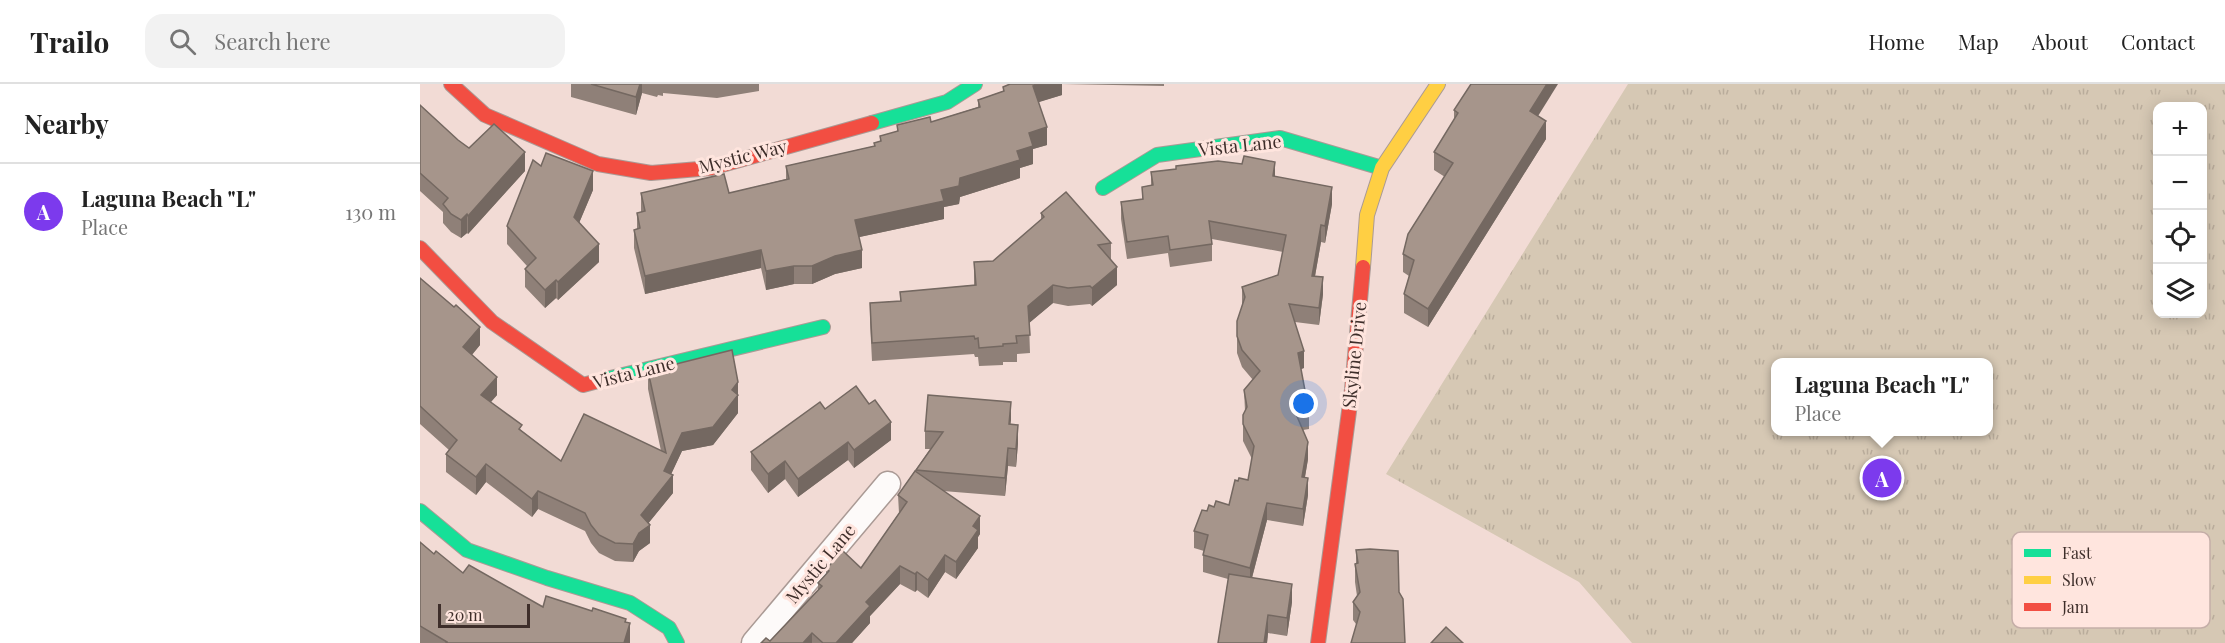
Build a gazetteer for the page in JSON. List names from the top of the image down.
{
  "streets": {
    "street": [
      "Vista Lane",
      "Mystic Way",
      "Skyline Drive",
      "Mystic Lane"
    ]
  },
  "crossings": [
    ["Vista Lane", "Skyline Drive"]
  ],
  "legend": ["Fast", "Slow", "Jam"],
  "scale_bar": "20 m",
  "page": {
    "header": "Trailo",
    "search": "Search here",
    "nav": [
      "Home",
      "Map",
      "About",
      "Contact"
    ],
    "heading": "Nearby",
    "map_buttons": ["+", "−"],
    "list": [
      {
        "mark": "A",
        "name": "Laguna Beach \"L\"",
        "note": "Place",
        "value": "130 m"
      }
    ],
    "popup": ["Laguna Beach \"L\"", "Place"],
    "pins": "A",
    "scale": "20 m"
  }
}
